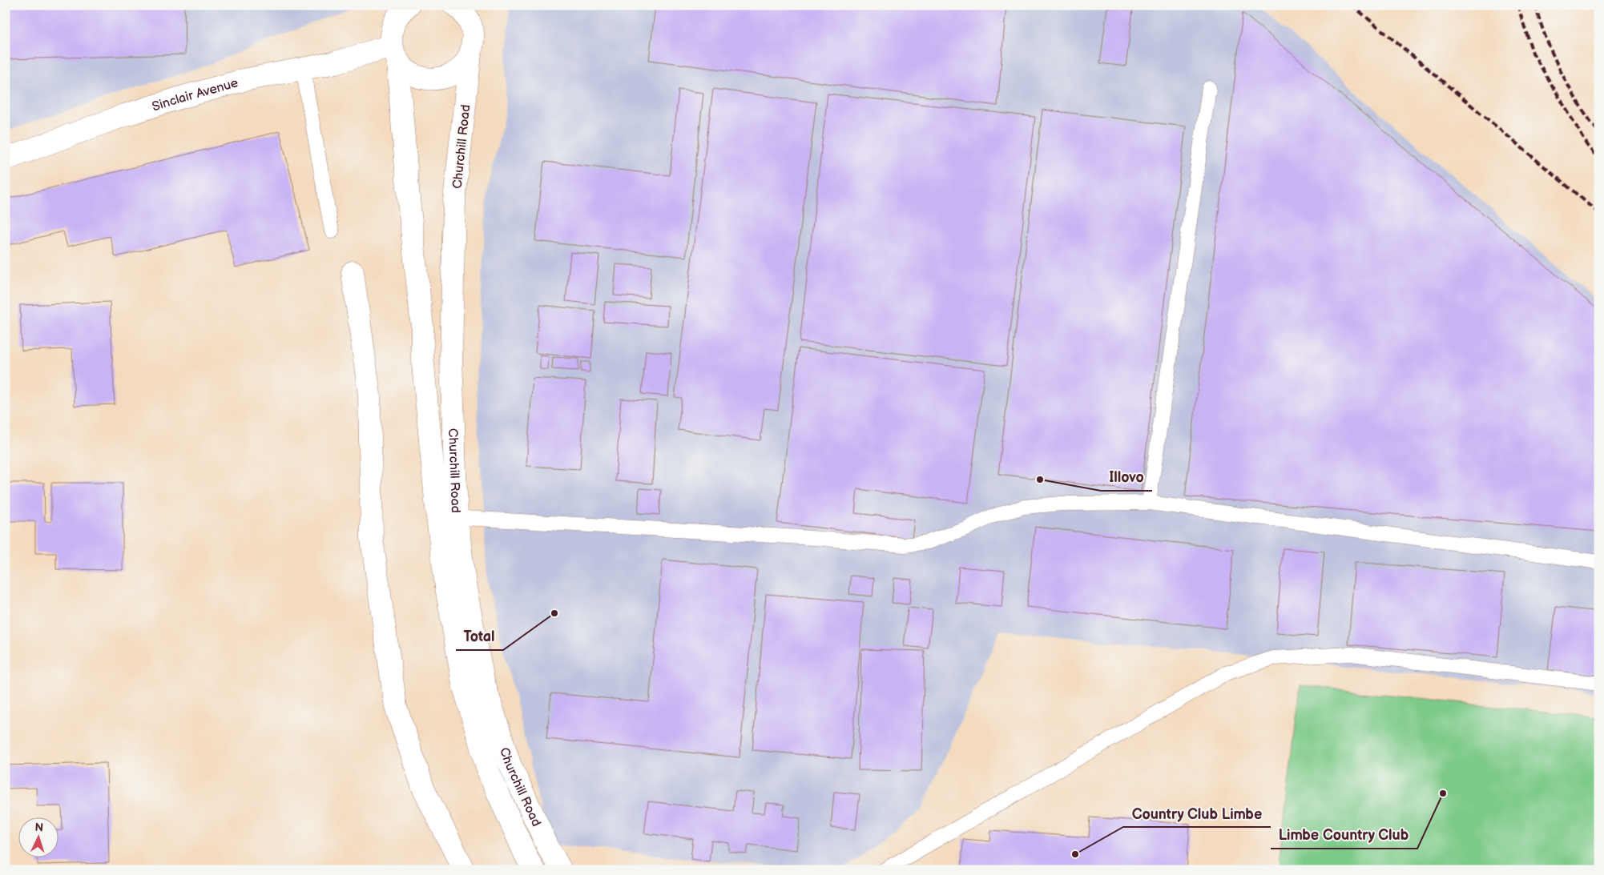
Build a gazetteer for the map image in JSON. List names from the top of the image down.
{
  "streets": {
    "main road": ["Sinclair Avenue", "Churchill Road"]
  },
  "crossings": [
    ["Sinclair Avenue", "Churchill Road"]
  ],
  "places": [
    "Illovo",
    "Total",
    "Limbe Country Club",
    "Country Club Limbe"
  ],
  "north": "top"
}
